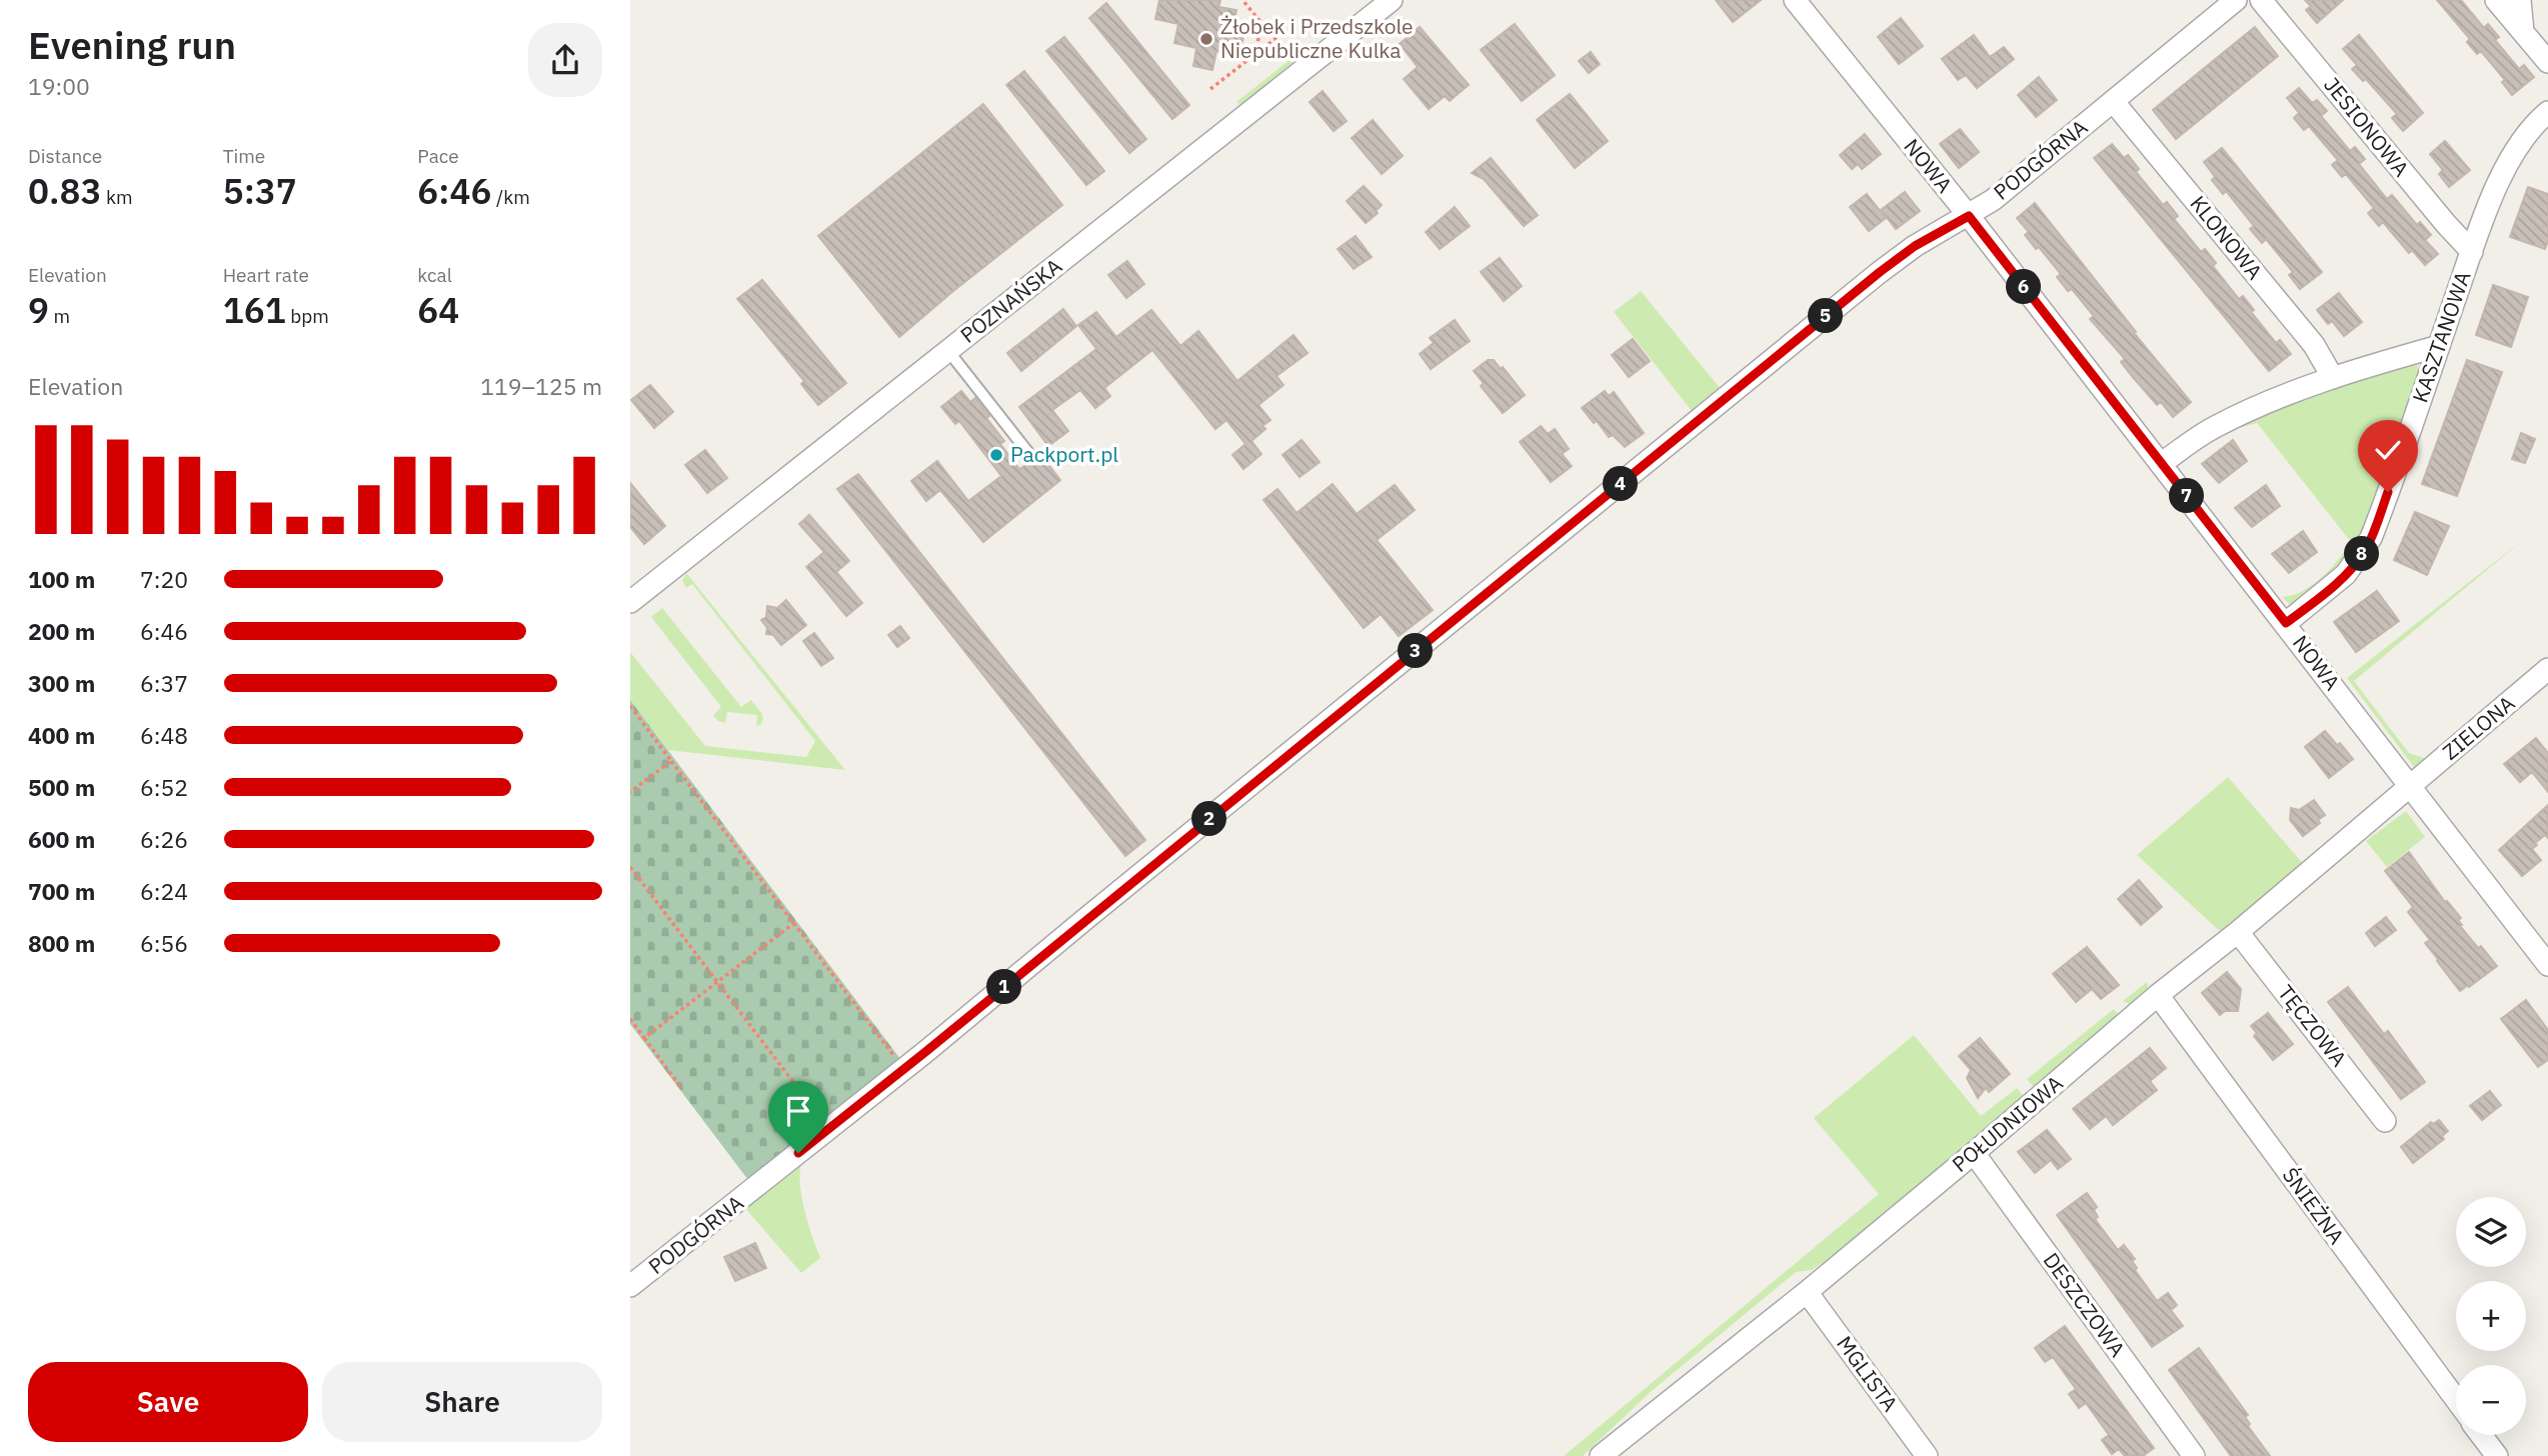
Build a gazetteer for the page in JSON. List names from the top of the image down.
{
  "streets": {
    "street": [
      "JESIONOWA",
      "PODGÓRNA",
      "NOWA",
      "KLONOWA",
      "POZNAŃSKA",
      "KASZTANOWA",
      "ZIELONA",
      "TĘCZOWA",
      "POŁUDNIOWA",
      "ŚNIEŻNA",
      "DESZCZOWA",
      "MGLISTA"
    ]
  },
  "crossings": [
    ["JESIONOWA", "KASZTANOWA"],
    ["PODGÓRNA", "NOWA"],
    ["PODGÓRNA", "KLONOWA"],
    ["NOWA", "KASZTANOWA"],
    ["NOWA", "ZIELONA"],
    ["NOWA", "POŁUDNIOWA"],
    ["ZIELONA", "POŁUDNIOWA"],
    ["TĘCZOWA", "POŁUDNIOWA"],
    ["POŁUDNIOWA", "ŚNIEŻNA"],
    ["POŁUDNIOWA", "DESZCZOWA"],
    ["POŁUDNIOWA", "MGLISTA"]
  ],
  "places": ["Żłobek i Przedszkole Niepubliczne Kulka", "Packport.pl"],
  "page": {
    "heading": ["Evening run", "19:00"],
    "stats": [
      ["Distance", "0.83 km"],
      ["Time", "5:37"],
      ["Pace", "6:46 /km"],
      ["Elevation", "9 m"],
      ["Heart rate", "161 bpm"],
      ["kcal", "64"]
    ],
    "pins": [
      "6",
      "5",
      "4",
      "7",
      "8",
      "3",
      "2",
      "1"
    ],
    "chart": ["Elevation", "119–125 m"],
    "list": [
      {
        "name": "100 m",
        "note": "7:20"
      },
      {
        "name": "200 m",
        "note": "6:46"
      },
      {
        "name": "300 m",
        "note": "6:37"
      },
      {
        "name": "400 m",
        "note": "6:48"
      },
      {
        "name": "500 m",
        "note": "6:52"
      },
      {
        "name": "600 m",
        "note": "6:26"
      },
      {
        "name": "700 m",
        "note": "6:24"
      },
      {
        "name": "800 m",
        "note": "6:56"
      }
    ],
    "map_buttons": ["+", "−"],
    "buttons": ["Save", "Share"]
  }
}
